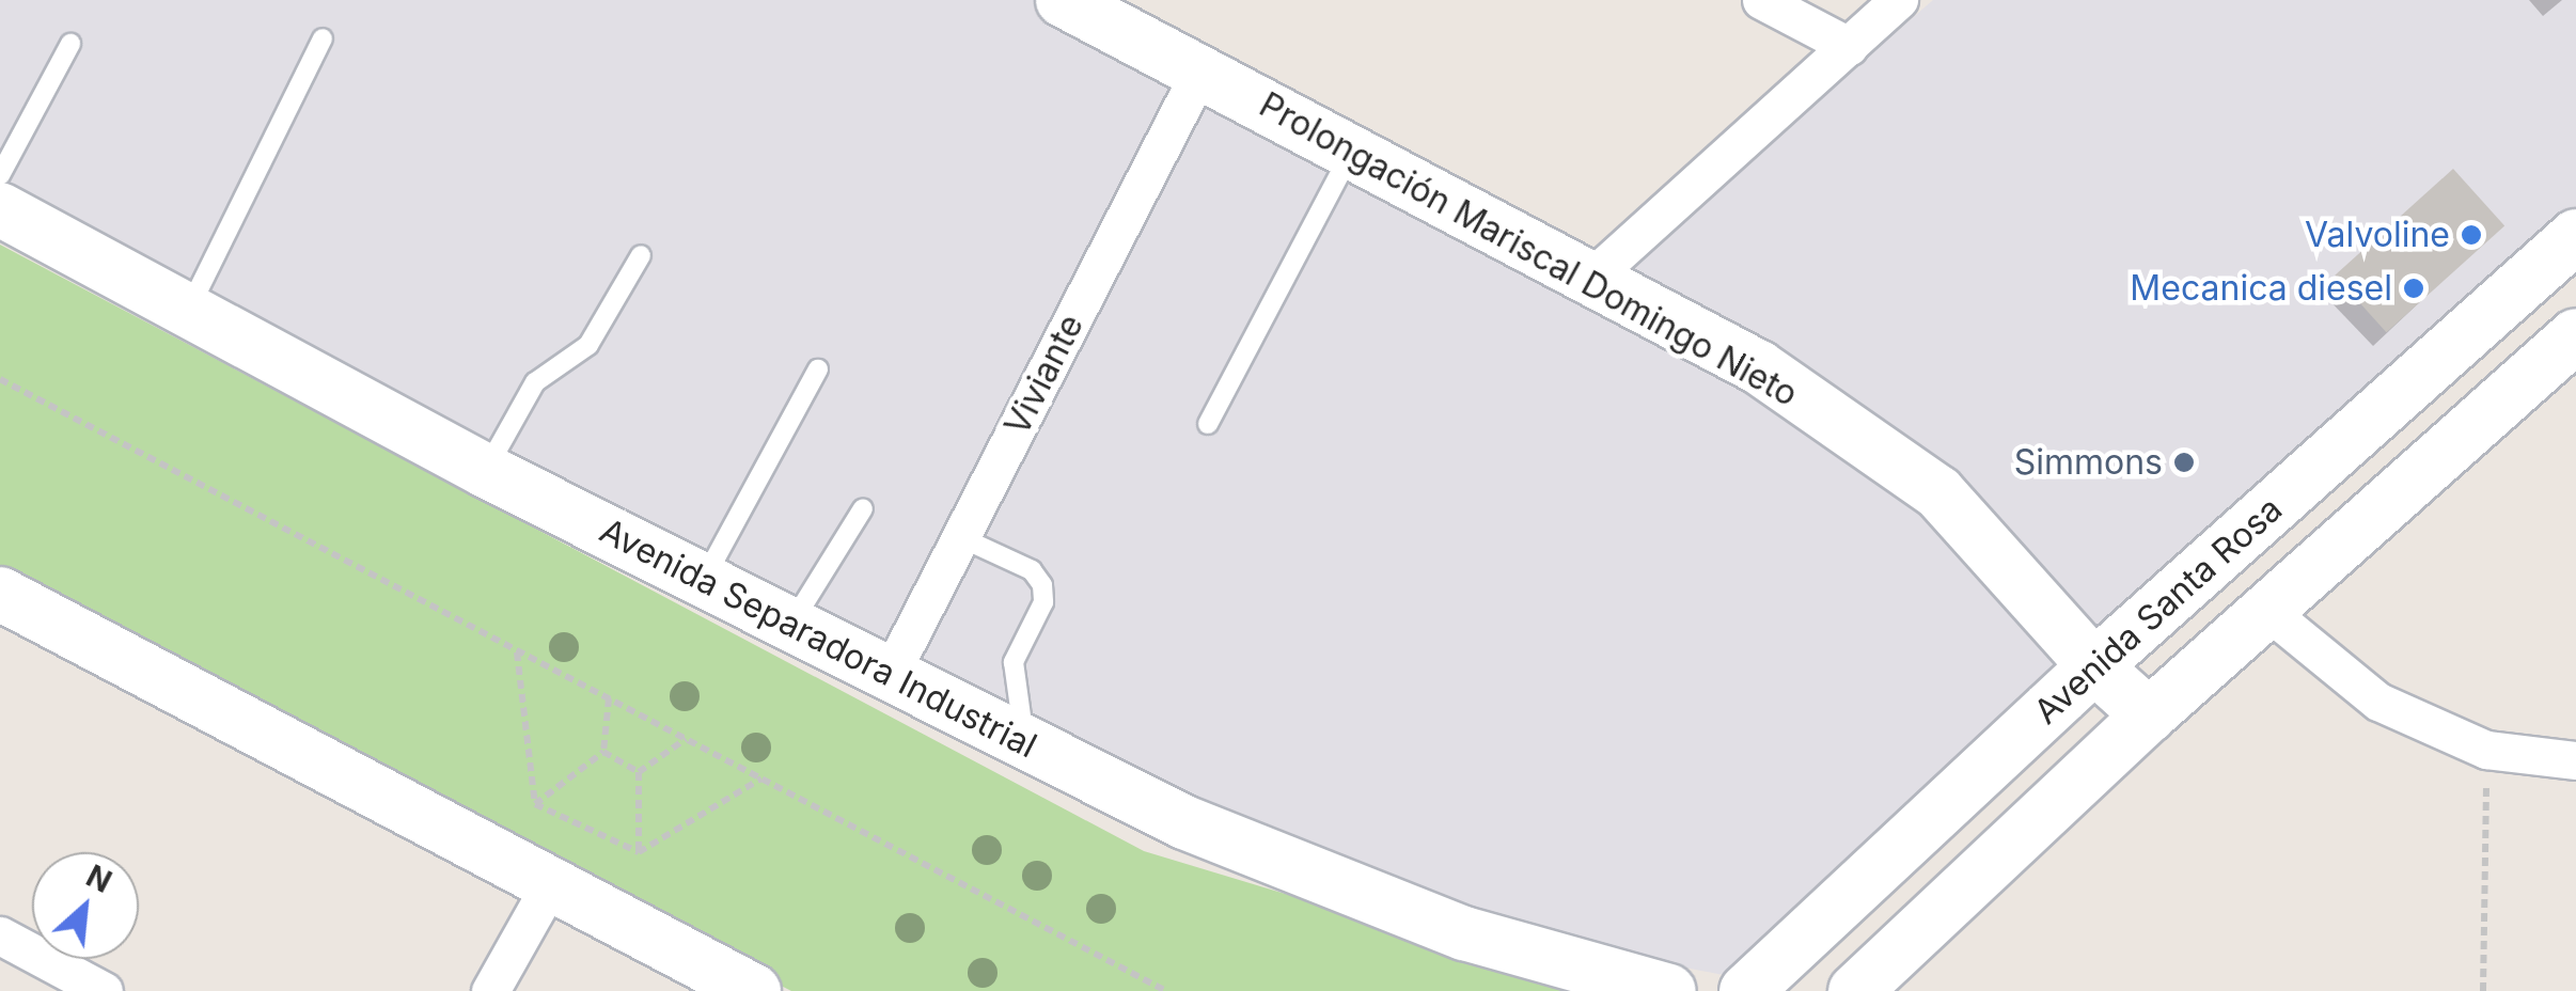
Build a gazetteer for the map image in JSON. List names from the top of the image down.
{
  "streets": {
    "main road": ["Prolongación Mariscal Domingo Nieto", "Avenida Santa Rosa", "Avenida Separadora Industrial"],
    "street": ["Viviante"]
  },
  "crossings": [
    ["Prolongación Mariscal Domingo Nieto", "Viviante"],
    ["Prolongación Mariscal Domingo Nieto", "Avenida Santa Rosa"],
    ["Viviante", "Avenida Separadora Industrial"]
  ],
  "places": ["Valvoline", "Mecanica diesel", "Simmons"],
  "north": "top right"
}
